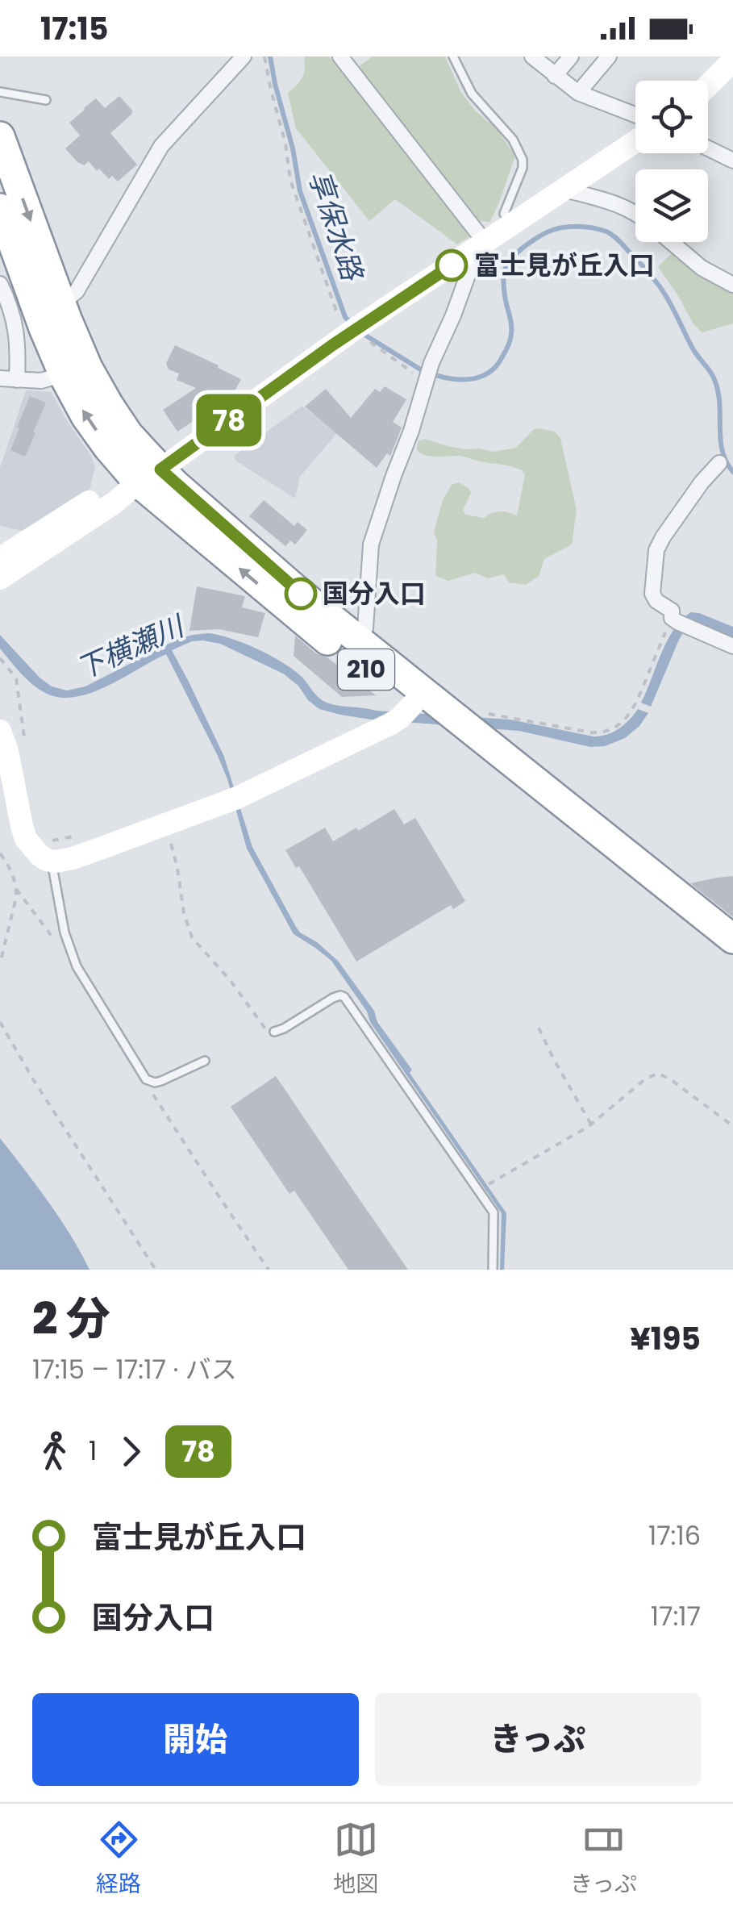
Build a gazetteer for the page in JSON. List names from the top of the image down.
{
  "streets": {
    "highway": ["210"]
  },
  "water": ["享保水路", "下横瀬川"],
  "places": ["富士見が丘入口", "国分入口"],
  "lines": ["bus line 78"],
  "page": {
    "status": "17:15",
    "on_map": "78",
    "heading": ["2 分", "17:15 – 17:17 · バス", "¥195"],
    "legs": ["1", "78"],
    "list": [
      {
        "name": "富士見が丘入口",
        "value": "17:16"
      },
      {
        "name": "国分入口",
        "value": "17:17"
      }
    ],
    "buttons": ["開始", "きっぷ"],
    "tabs": ["経路", "地図", "きっぷ"]
  }
}
